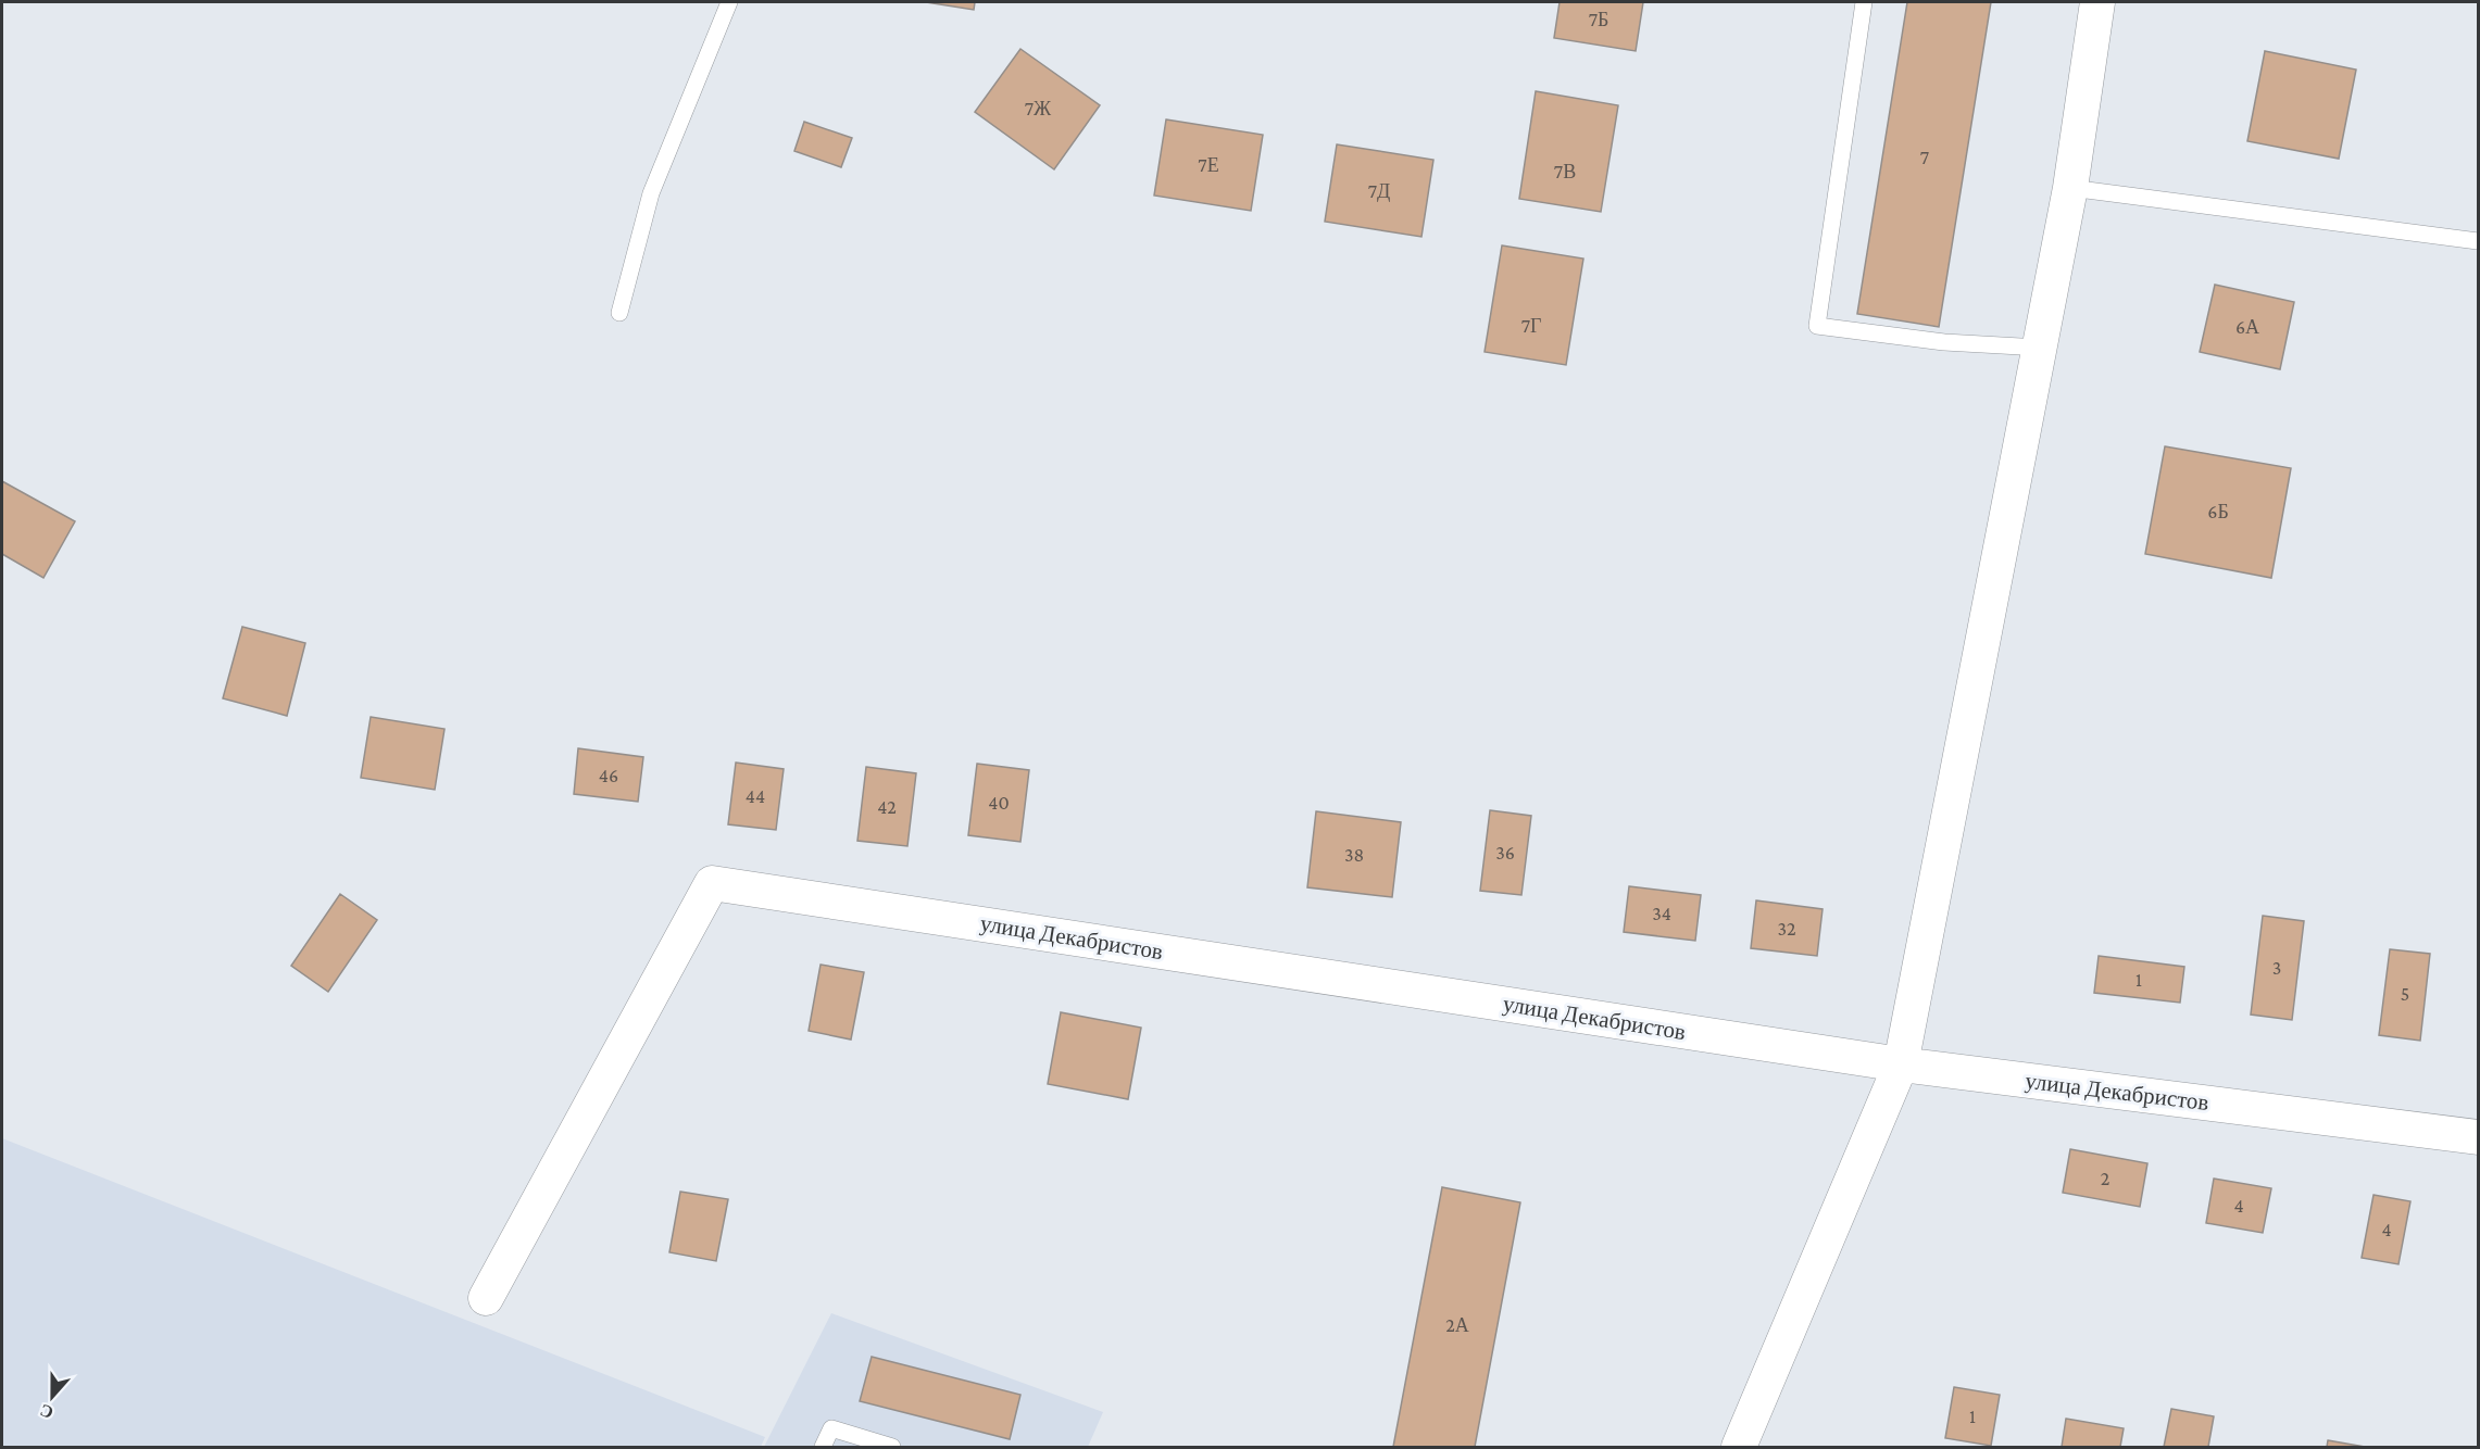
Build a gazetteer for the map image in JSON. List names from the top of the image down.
{
  "streets": {
    "street": ["улица Декабристов"]
  },
  "house_numbers": [
    "7Б",
    "7Ж",
    "7",
    "7Е",
    "7В",
    "7Д",
    "7Г",
    "6А",
    "6Б",
    "46",
    "44",
    "40",
    "42",
    "36",
    "38",
    "34",
    "32",
    "3",
    "1",
    "5",
    "2",
    "4",
    "4",
    "2А",
    "1"
  ],
  "north": "bottom"
}
